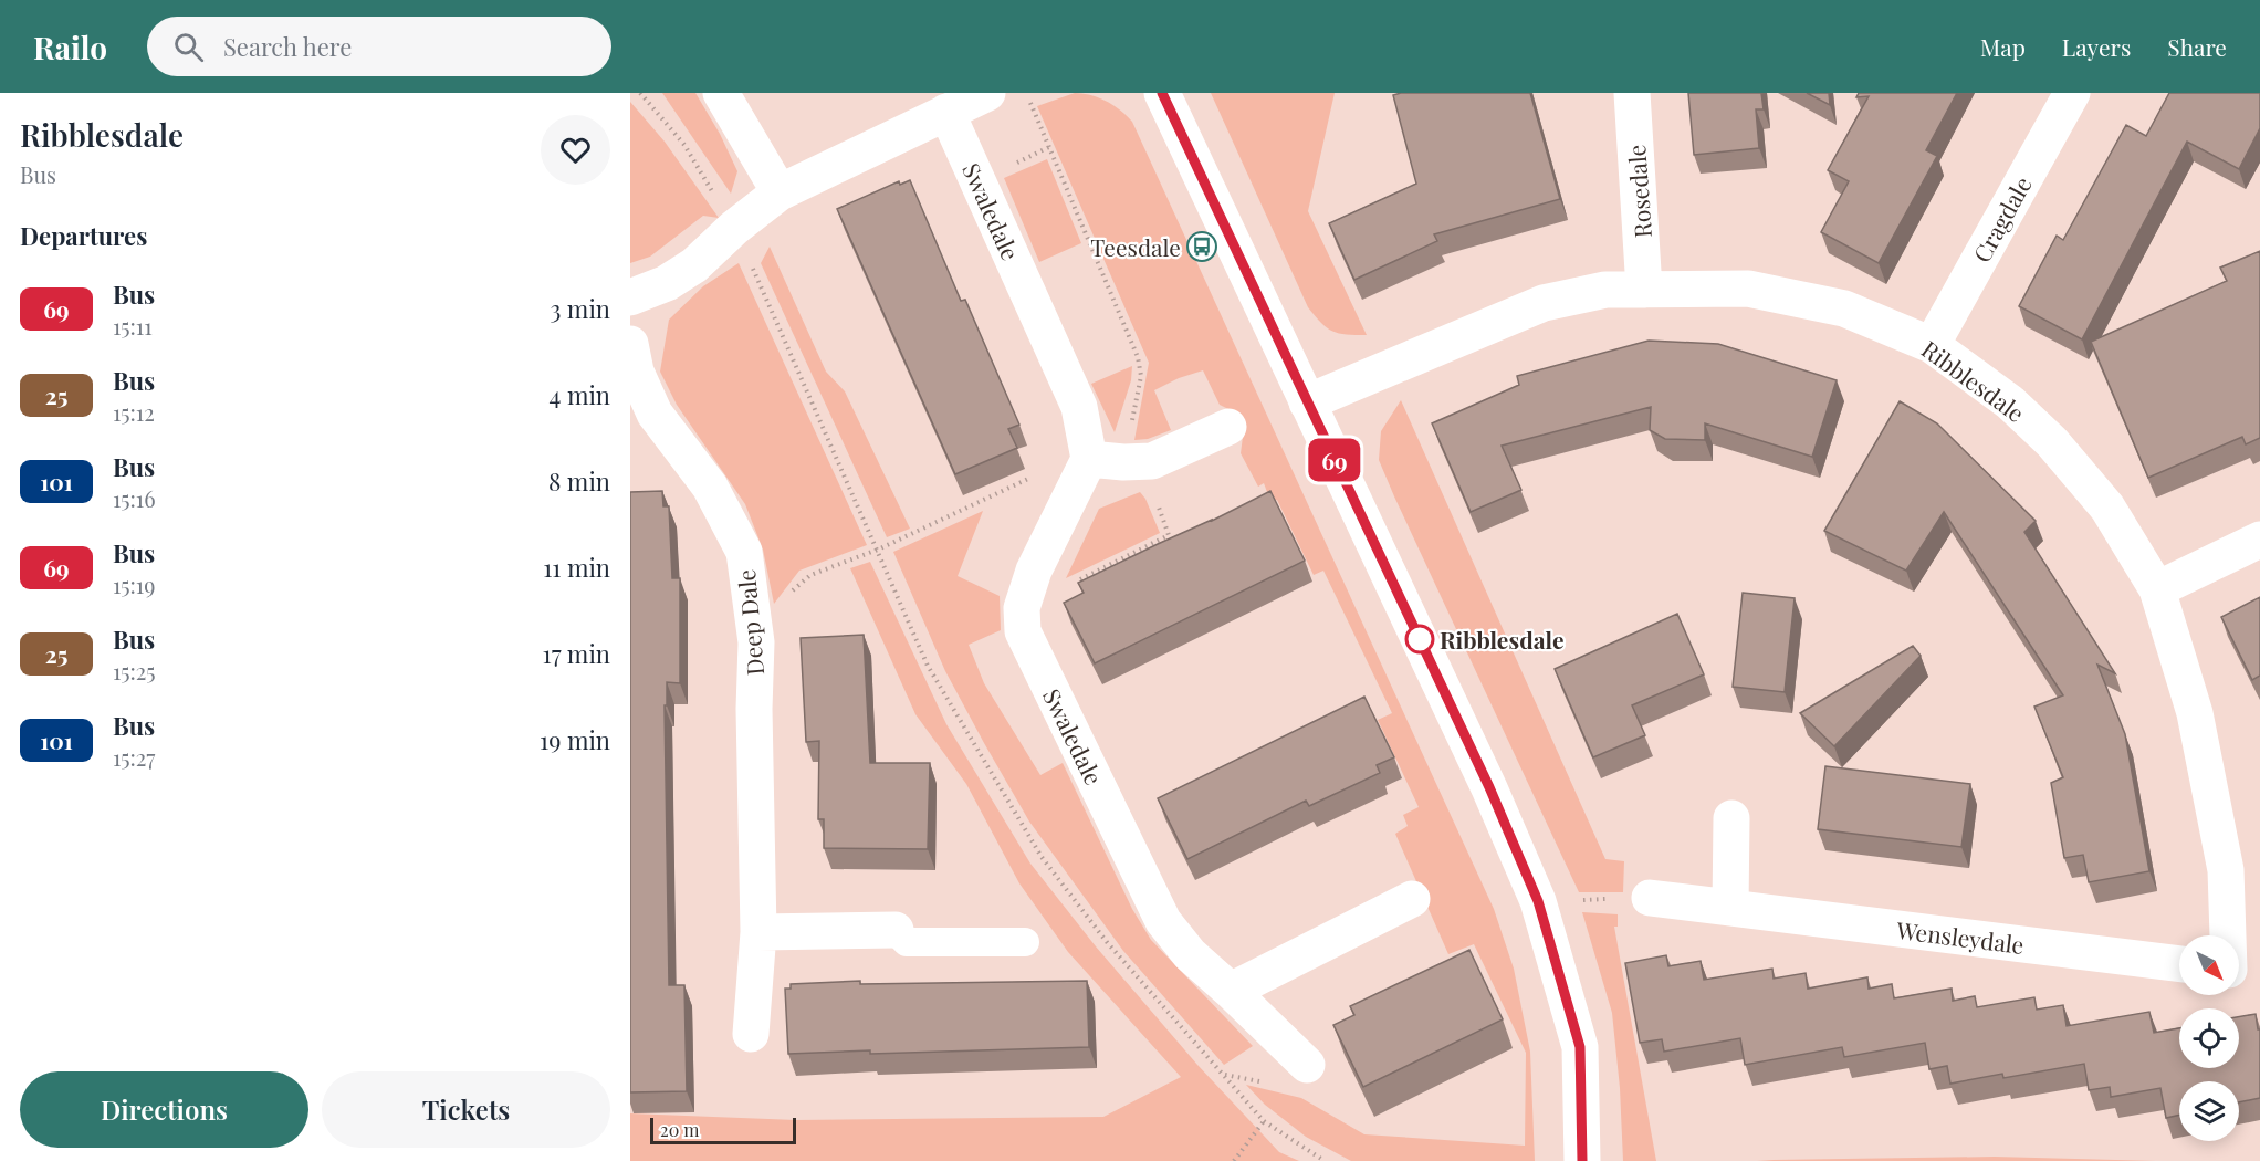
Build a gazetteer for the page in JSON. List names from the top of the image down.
{
  "streets": {
    "street": [
      "Rosedale",
      "Swaledale",
      "Cragdale",
      "Ribblesdale",
      "Deep Dale",
      "Wensleydale"
    ]
  },
  "crossings": [
    ["Rosedale", "Ribblesdale"],
    ["Cragdale", "Ribblesdale"]
  ],
  "places": {
    "bus stop": ["Teesdale"],
    "other": ["Ribblesdale"]
  },
  "lines": ["bus line 69"],
  "scale_bar": "20 m",
  "north": "bottom right",
  "page": {
    "header": "Railo",
    "search": "Search here",
    "nav": ["Map", "Layers", "Share"],
    "heading": [
      ["Ribblesdale", "Bus"],
      "Departures"
    ],
    "on_map": "69",
    "list": [
      {
        "mark": "69",
        "name": "Bus",
        "note": "15:11",
        "value": "3 min"
      },
      {
        "mark": "25",
        "name": "Bus",
        "note": "15:12",
        "value": "4 min"
      },
      {
        "mark": "101",
        "name": "Bus",
        "note": "15:16",
        "value": "8 min"
      },
      {
        "mark": "69",
        "name": "Bus",
        "note": "15:19",
        "value": "11 min"
      },
      {
        "mark": "25",
        "name": "Bus",
        "note": "15:25",
        "value": "17 min"
      },
      {
        "mark": "101",
        "name": "Bus",
        "note": "15:27",
        "value": "19 min"
      }
    ],
    "buttons": ["Directions", "Tickets"],
    "scale": "20 m"
  }
}
